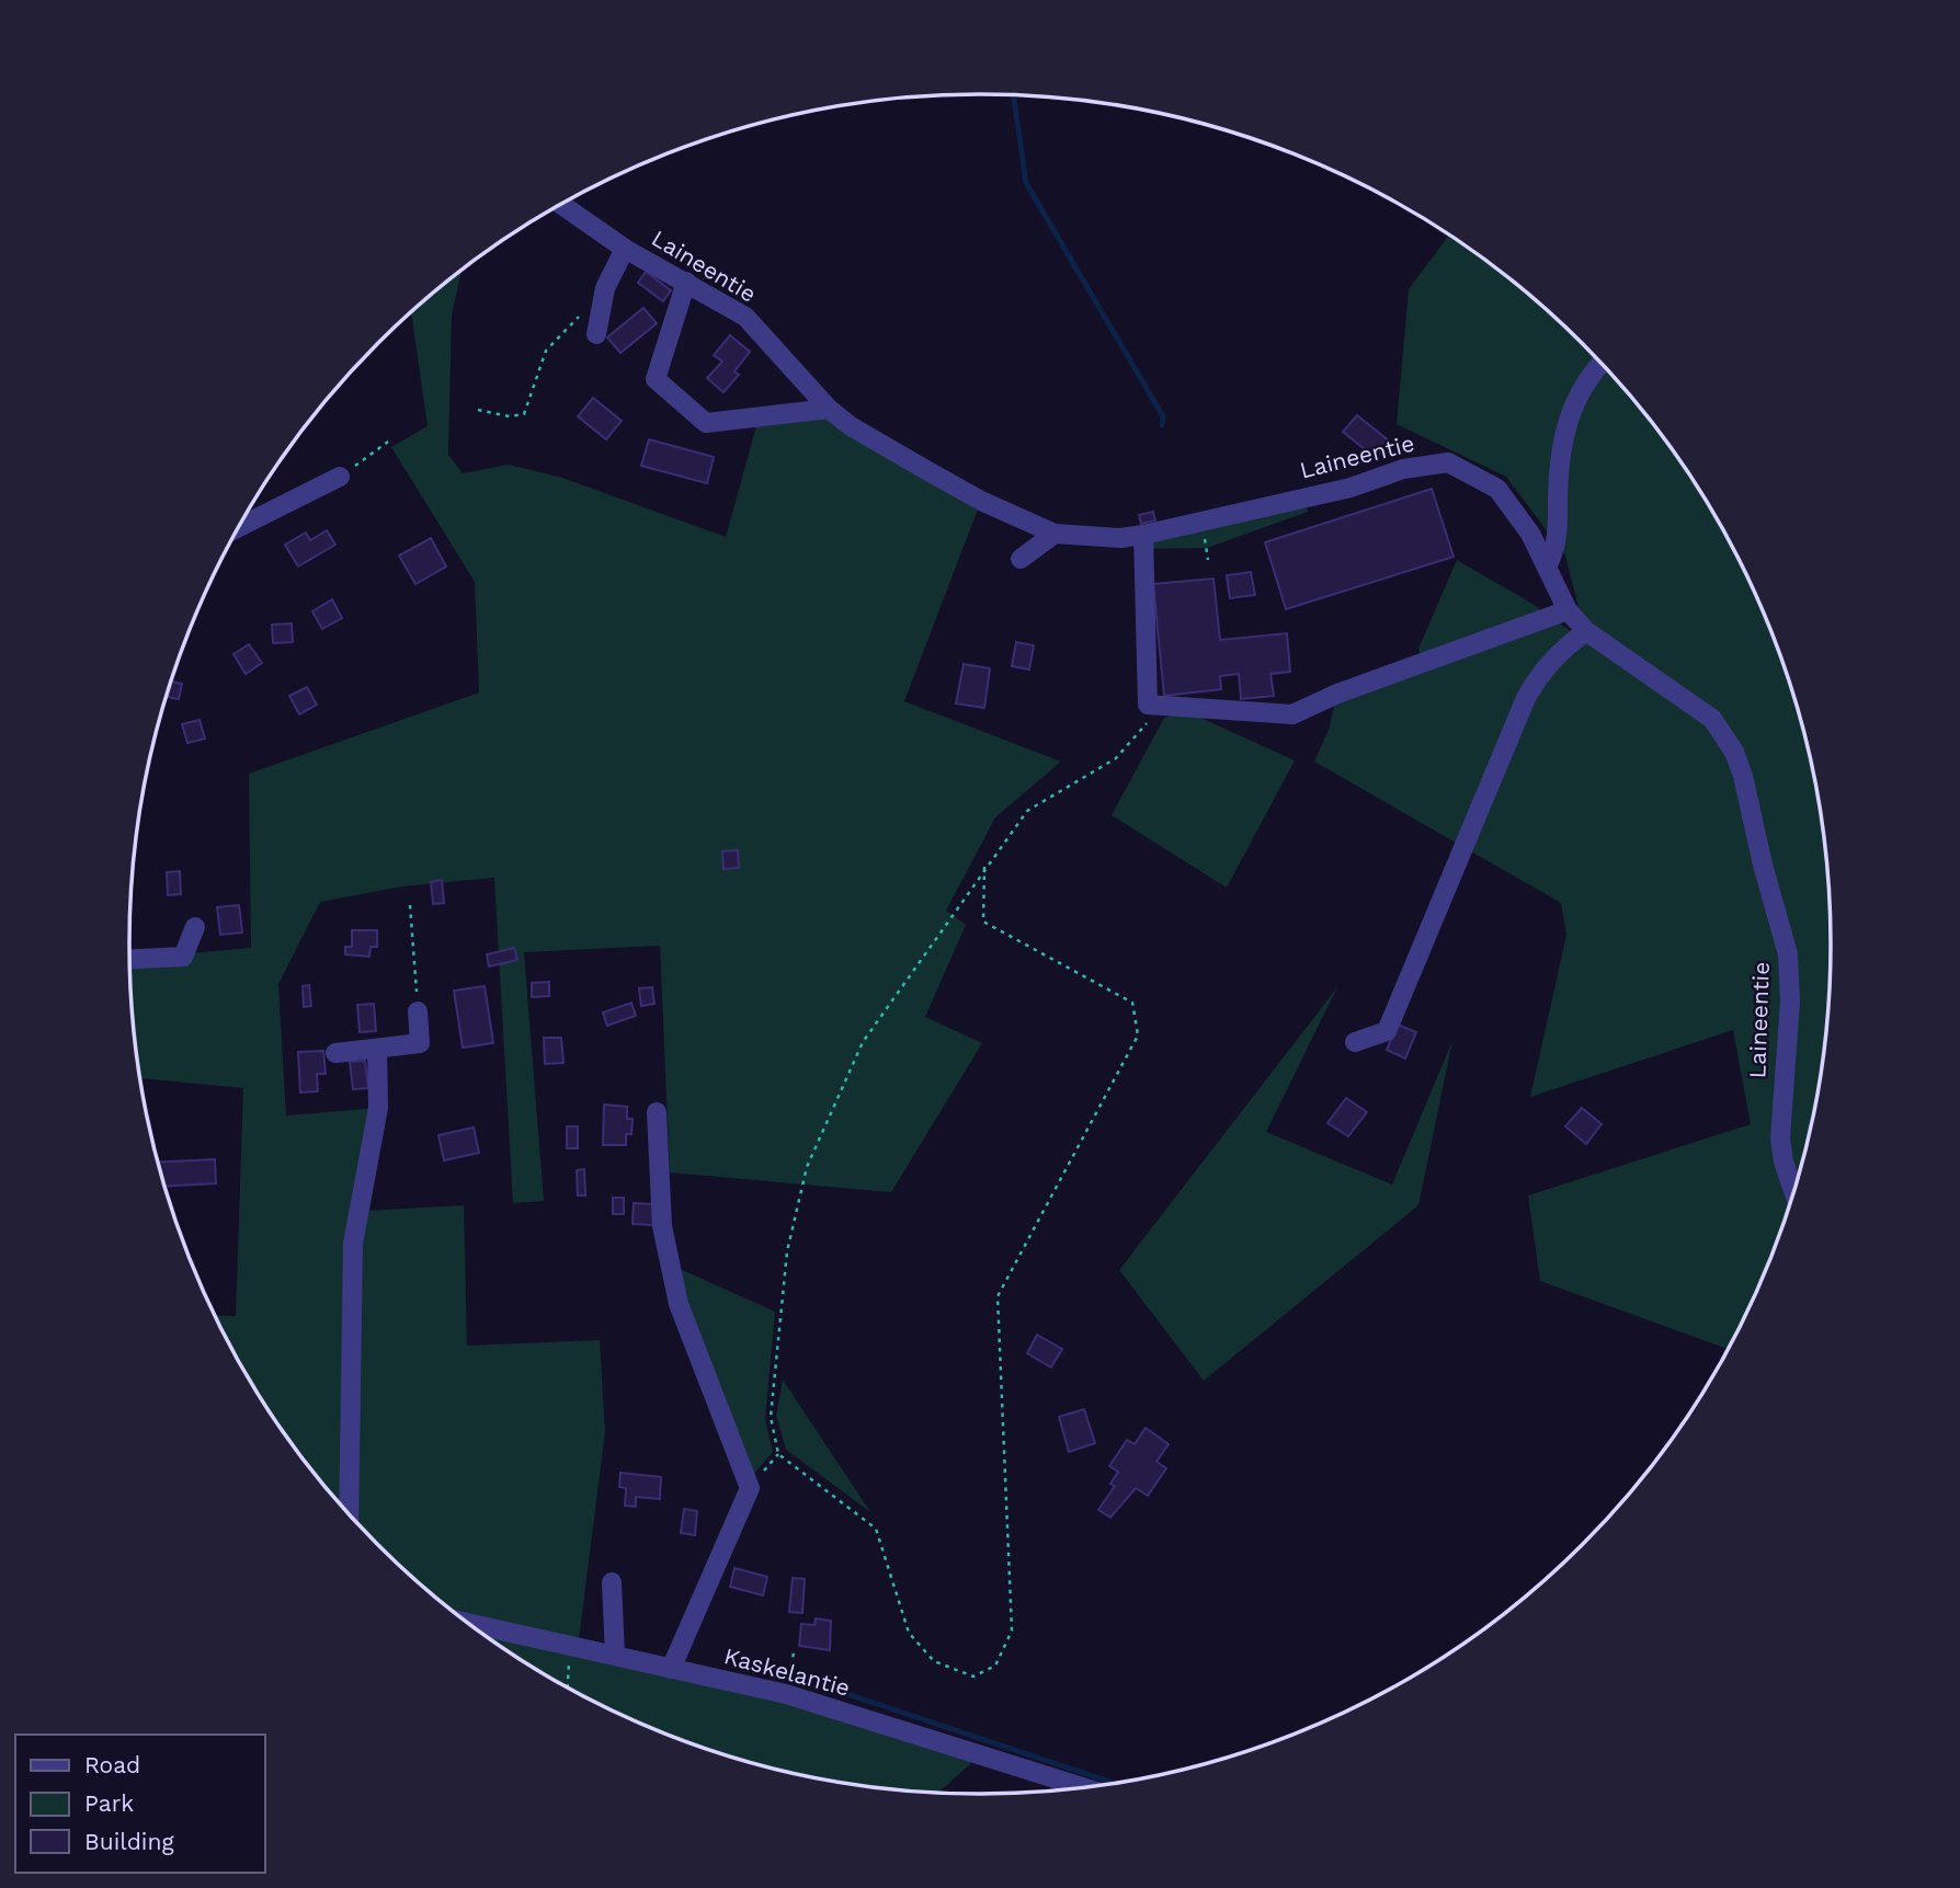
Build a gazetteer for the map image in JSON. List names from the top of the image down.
{
  "streets": {
    "street": ["Laineentie", "Kaskelantie"]
  },
  "legend": ["Road", "Park", "Building"]
}
